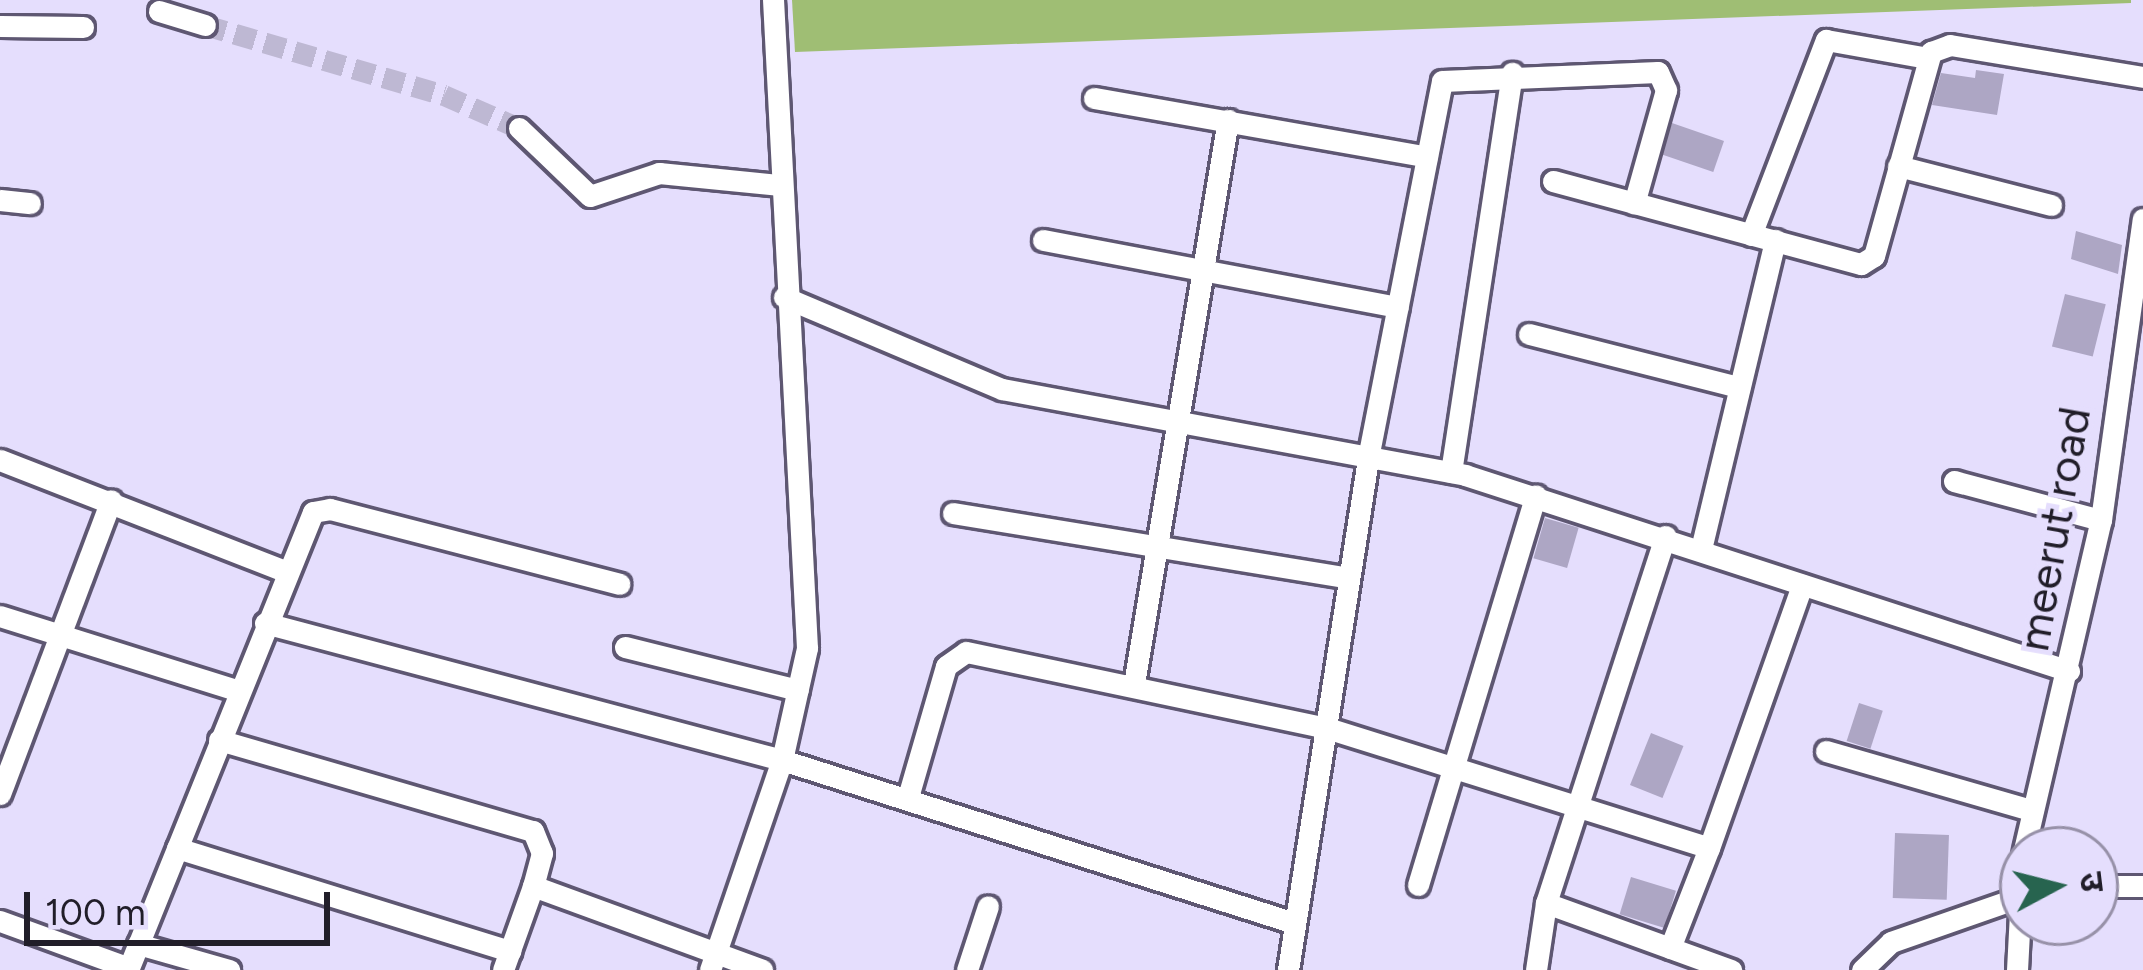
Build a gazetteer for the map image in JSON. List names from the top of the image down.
{
  "streets": {
    "street": ["meerut road"]
  },
  "scale_bar": "100 m",
  "north": "right"
}
